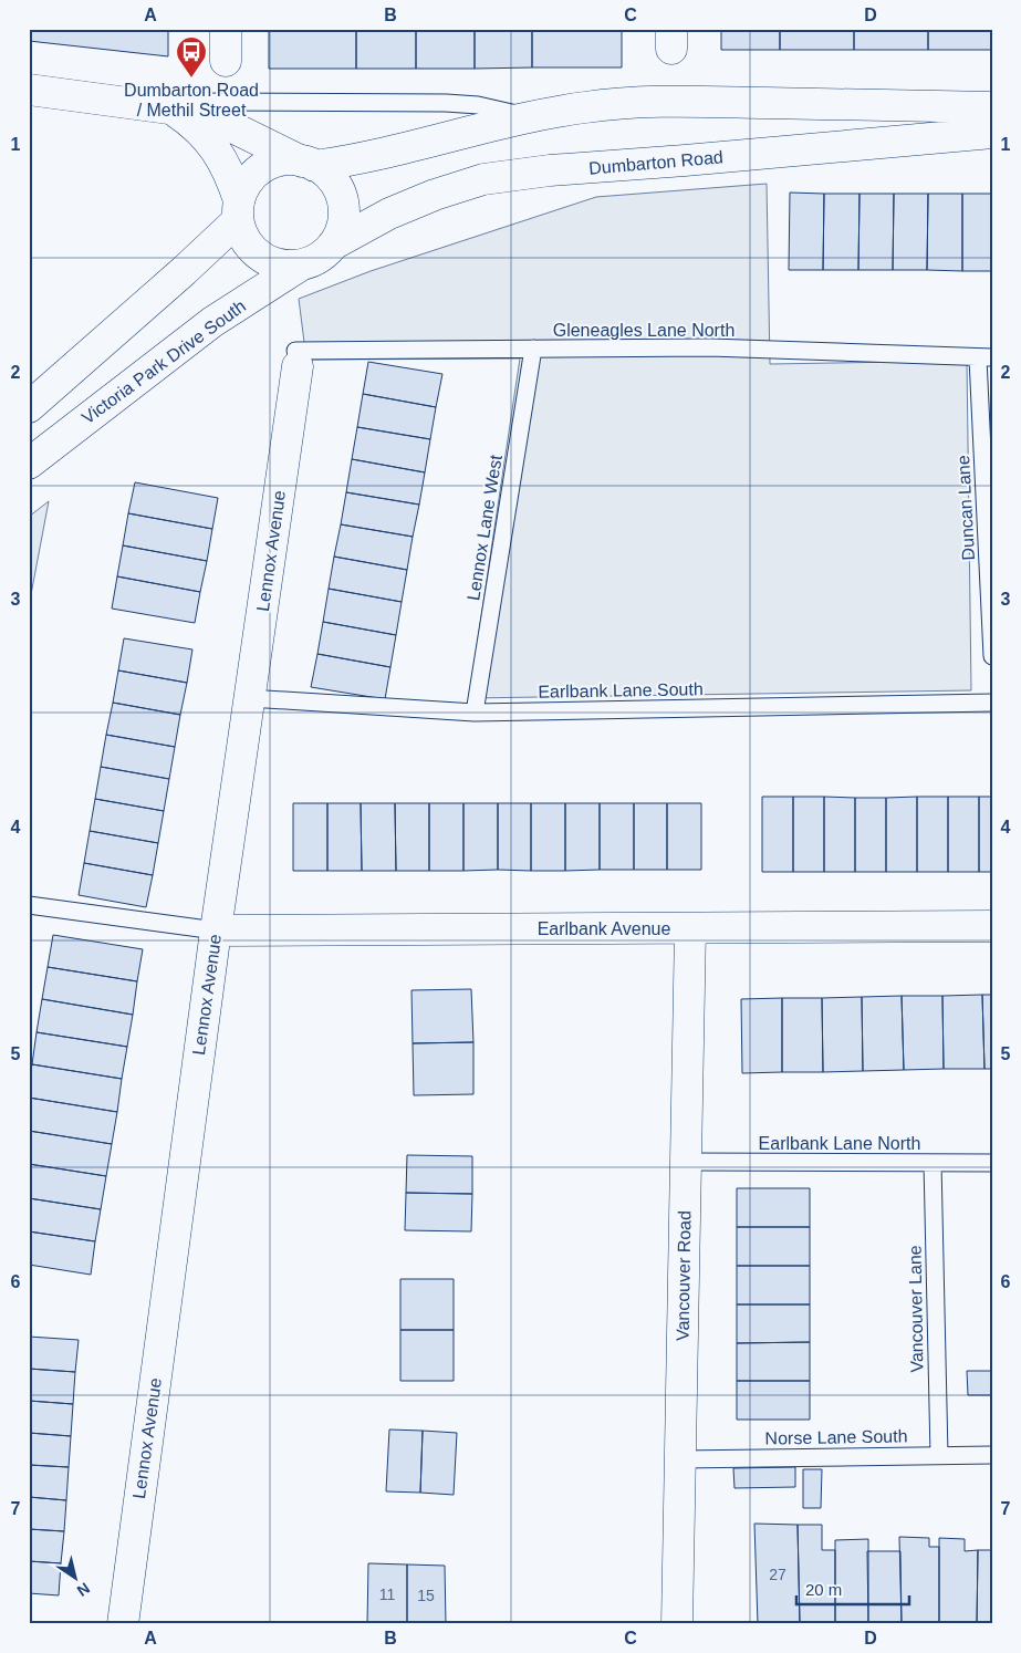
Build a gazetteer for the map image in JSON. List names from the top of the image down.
{
  "streets": {
    "street": [
      "Dumbarton Road",
      "Victoria Park Drive South",
      "Lennox Avenue",
      "Earlbank Avenue",
      "Vancouver Road"
    ],
    "lane": [
      "Gleneagles Lane North",
      "Duncan Lane",
      "Lennox Lane West",
      "Earlbank Lane South",
      "Earlbank Lane North",
      "Vancouver Lane",
      "Norse Lane South"
    ]
  },
  "crossings": [
    ["Dumbarton Road", "Victoria Park Drive South"],
    ["Gleneagles Lane North", "Duncan Lane"],
    ["Gleneagles Lane North", "Lennox Lane West"],
    ["Gleneagles Lane North", "Lennox Avenue"],
    ["Lennox Lane West", "Earlbank Lane South"],
    ["Lennox Avenue", "Earlbank Lane South"],
    ["Lennox Avenue", "Earlbank Avenue"],
    ["Earlbank Avenue", "Vancouver Road"],
    ["Earlbank Lane North", "Vancouver Road"],
    ["Earlbank Lane North", "Vancouver Lane"],
    ["Vancouver Road", "Norse Lane South"],
    ["Vancouver Lane", "Norse Lane South"]
  ],
  "places": {
    "bus stop": ["Dumbarton Road / Methil Street"]
  },
  "house_numbers": ["27", "11", "15"],
  "scale_bar": "20 m",
  "north": "bottom right",
  "grid": {
    "columns": [
      "A",
      "B",
      "C",
      "D"
    ],
    "rows": [
      "1",
      "2",
      "3",
      "4",
      "5",
      "6",
      "7"
    ]
  }
}
